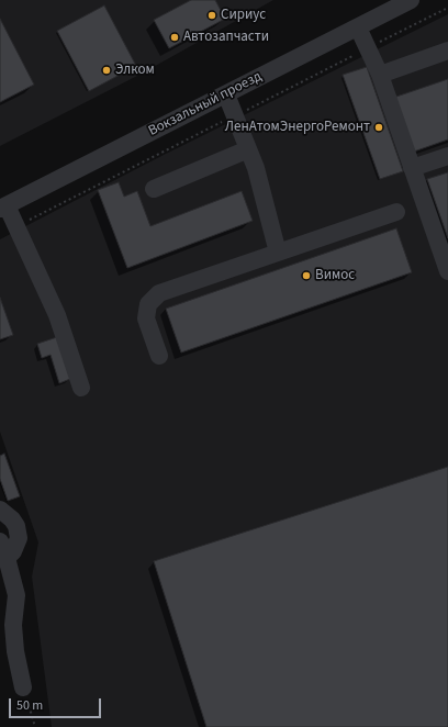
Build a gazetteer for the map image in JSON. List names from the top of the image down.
{
  "streets": {
    "street": ["Вокзальный проезд"]
  },
  "places": [
    "Сириус",
    "Автозапчасти",
    "Элком",
    "ЛенАтомЭнергоРемонт",
    "Вимос"
  ],
  "scale_bar": "50 m"
}
